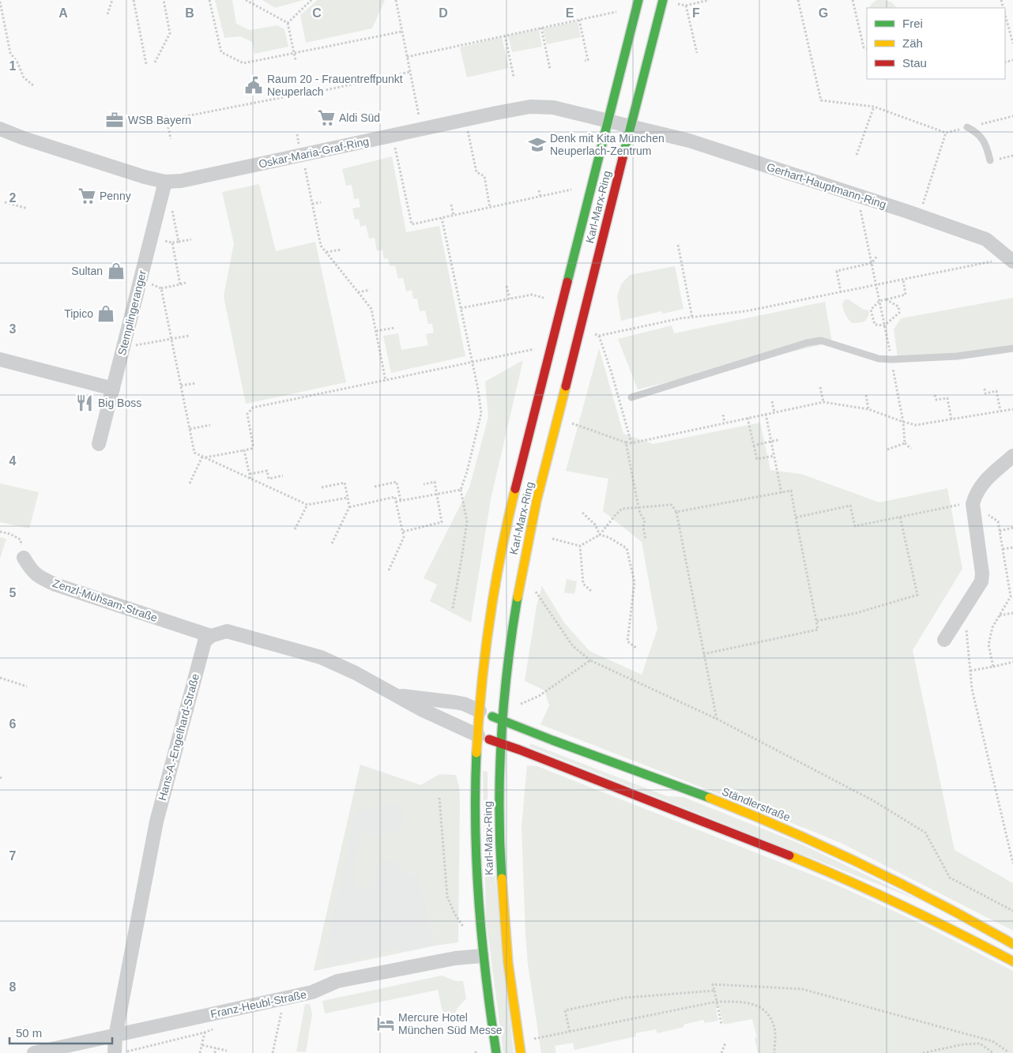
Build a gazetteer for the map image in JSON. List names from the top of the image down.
{
  "streets": {
    "main road": ["Karl-Marx-Ring", "Ständlerstraße"],
    "street": [
      "Oskar-Maria-Graf-Ring",
      "Gerhart-Hauptmann-Ring",
      "Stemplingeranger",
      "Zenzl-Mühsam-Straße",
      "Hans-A.-Engelhard-Straße",
      "Franz-Heubl-Straße"
    ]
  },
  "crossings": [
    ["Oskar-Maria-Graf-Ring", "Gerhart-Hauptmann-Ring"],
    ["Oskar-Maria-Graf-Ring", "Karl-Marx-Ring"],
    ["Oskar-Maria-Graf-Ring", "Stemplingeranger"],
    ["Gerhart-Hauptmann-Ring", "Karl-Marx-Ring"],
    ["Karl-Marx-Ring", "Ständlerstraße"],
    ["Karl-Marx-Ring", "Franz-Heubl-Straße"],
    ["Zenzl-Mühsam-Straße", "Hans-A.-Engelhard-Straße"],
    ["Hans-A.-Engelhard-Straße", "Franz-Heubl-Straße"]
  ],
  "places": {
    "public building": ["Raum 20 - Frauentreffpunkt Neuperlach"],
    "supermarket": ["Aldi Süd", "Penny"],
    "office": ["WSB Bayern"],
    "school or university": ["Denk mit Kita München Neuperlach-Zentrum"],
    "shop": ["Sultan", "Tipico"],
    "restaurant": ["Big Boss"],
    "hotel": ["Mercure Hotel München Süd Messe"]
  },
  "legend": ["Frei", "Zäh", "Stau"],
  "scale_bar": "50 m",
  "grid": {
    "columns": [
      "A",
      "B",
      "C",
      "D",
      "E",
      "F",
      "G"
    ],
    "rows": [
      "1",
      "2",
      "3",
      "4",
      "5",
      "6",
      "7",
      "8"
    ]
  }
}
